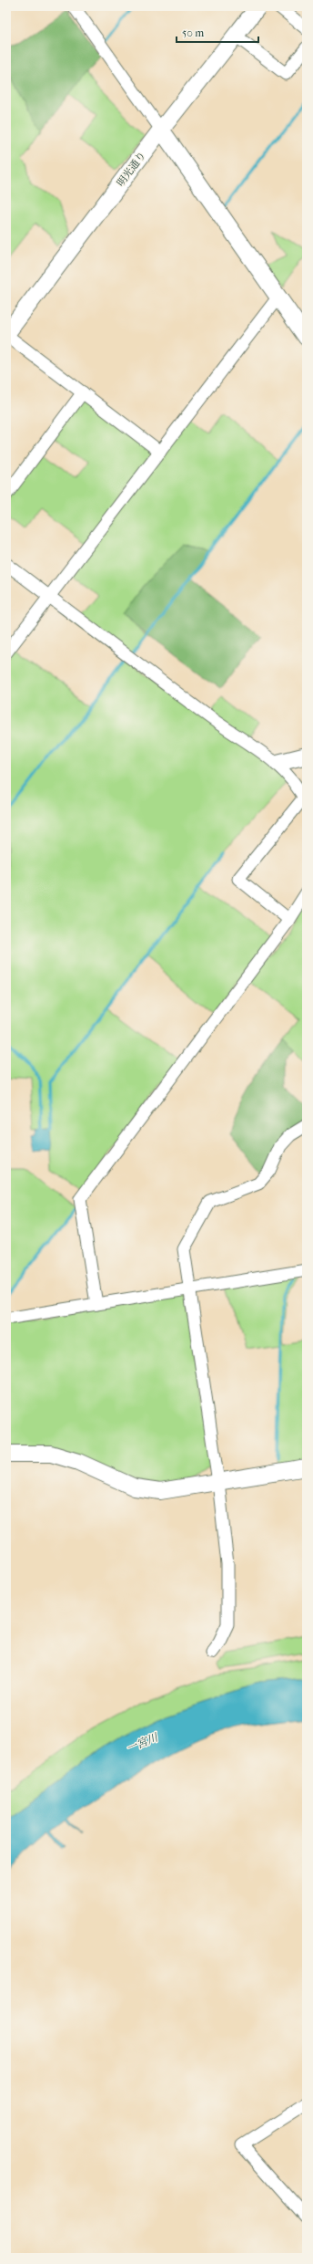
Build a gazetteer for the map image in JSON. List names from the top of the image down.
{
  "streets": {
    "street": ["明光通り"]
  },
  "water": ["一宮川"],
  "scale_bar": "50 m"
}
